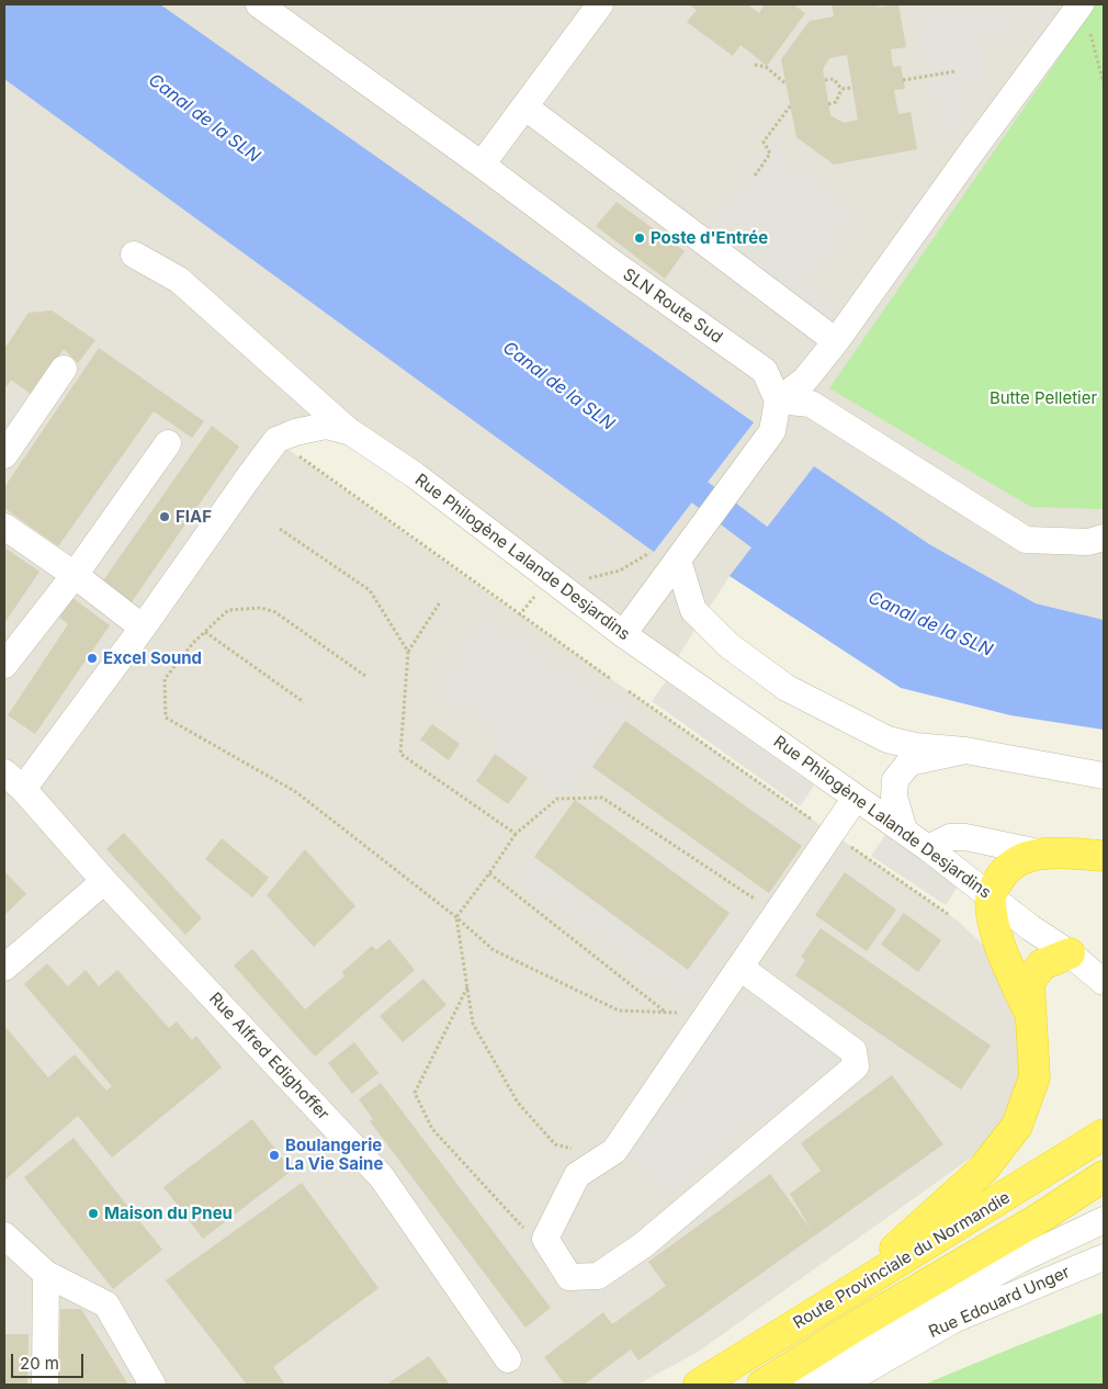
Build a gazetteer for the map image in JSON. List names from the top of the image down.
{
  "streets": {
    "highway": ["Route Provinciale du Normandie"],
    "street": [
      "SLN Route Sud",
      "Rue Philogène Lalande Desjardins",
      "Rue Alfred Edighoffer",
      "Rue Edouard Unger"
    ]
  },
  "water": ["Canal de la SLN"],
  "parks": ["Butte Pelletier"],
  "places": [
    "Poste d'Entrée",
    "FIAF",
    "Excel Sound",
    "Boulangerie La Vie Saine",
    "Maison du Pneu"
  ],
  "scale_bar": "20 m"
}
